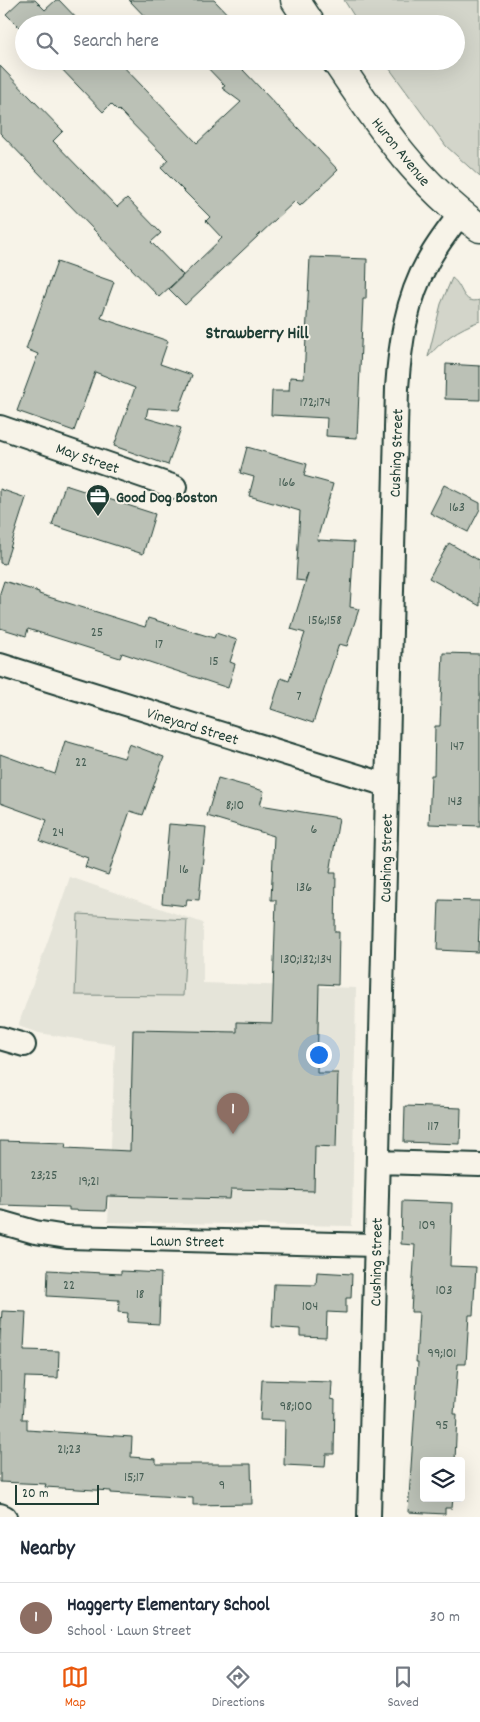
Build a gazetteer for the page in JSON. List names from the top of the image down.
{
  "streets": {
    "street": [
      "Huron Avenue",
      "Cushing Street",
      "May Street",
      "Vineyard Street",
      "Lawn Street"
    ]
  },
  "crossings": [
    ["Huron Avenue", "Cushing Street"],
    ["Cushing Street", "Vineyard Street"],
    ["Cushing Street", "Lawn Street"]
  ],
  "districts": ["Strawberry Hill"],
  "places": {
    "office": ["Good Dog Boston"]
  },
  "house_numbers": [
    "172;174",
    "166",
    "163",
    "156;158",
    "25",
    "17",
    "15",
    "7",
    "147",
    "22",
    "143",
    "8;10",
    "6",
    "24",
    "16",
    "136",
    "130;132;134",
    "117",
    "23;25",
    "19;21",
    "109",
    "22",
    "103",
    "18",
    "104",
    "99;101",
    "98;100",
    "95",
    "21;23",
    "15;17",
    "9"
  ],
  "scale_bar": "20 m",
  "page": {
    "search": "Search here",
    "pins": "1",
    "scale": "20 m",
    "heading": "Nearby",
    "list": [
      {
        "mark": "1",
        "name": "Haggerty Elementary School",
        "note": "School · Lawn Street",
        "value": "30 m"
      }
    ],
    "nav": ["Map", "Directions", "Saved"]
  }
}
